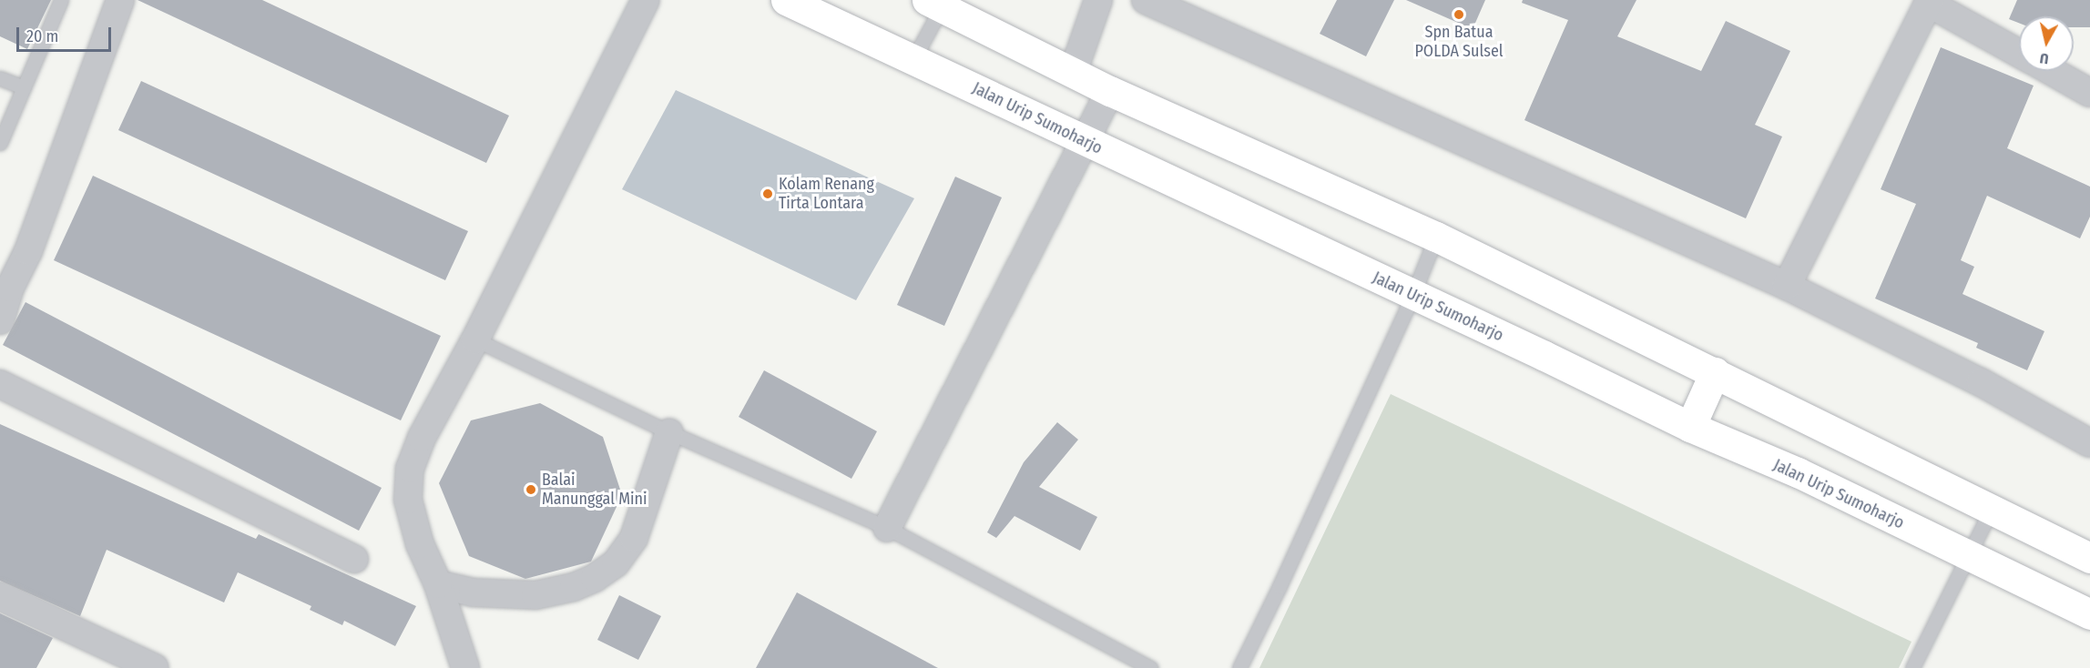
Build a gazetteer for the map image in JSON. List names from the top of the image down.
{
  "streets": {
    "highway": ["Jalan Urip Sumoharjo"]
  },
  "places": ["Spn Batua POLDA Sulsel", "Kolam Renang Tirta Lontara", "Balai Manunggal Mini"],
  "scale_bar": "20 m",
  "north": "bottom"
}
